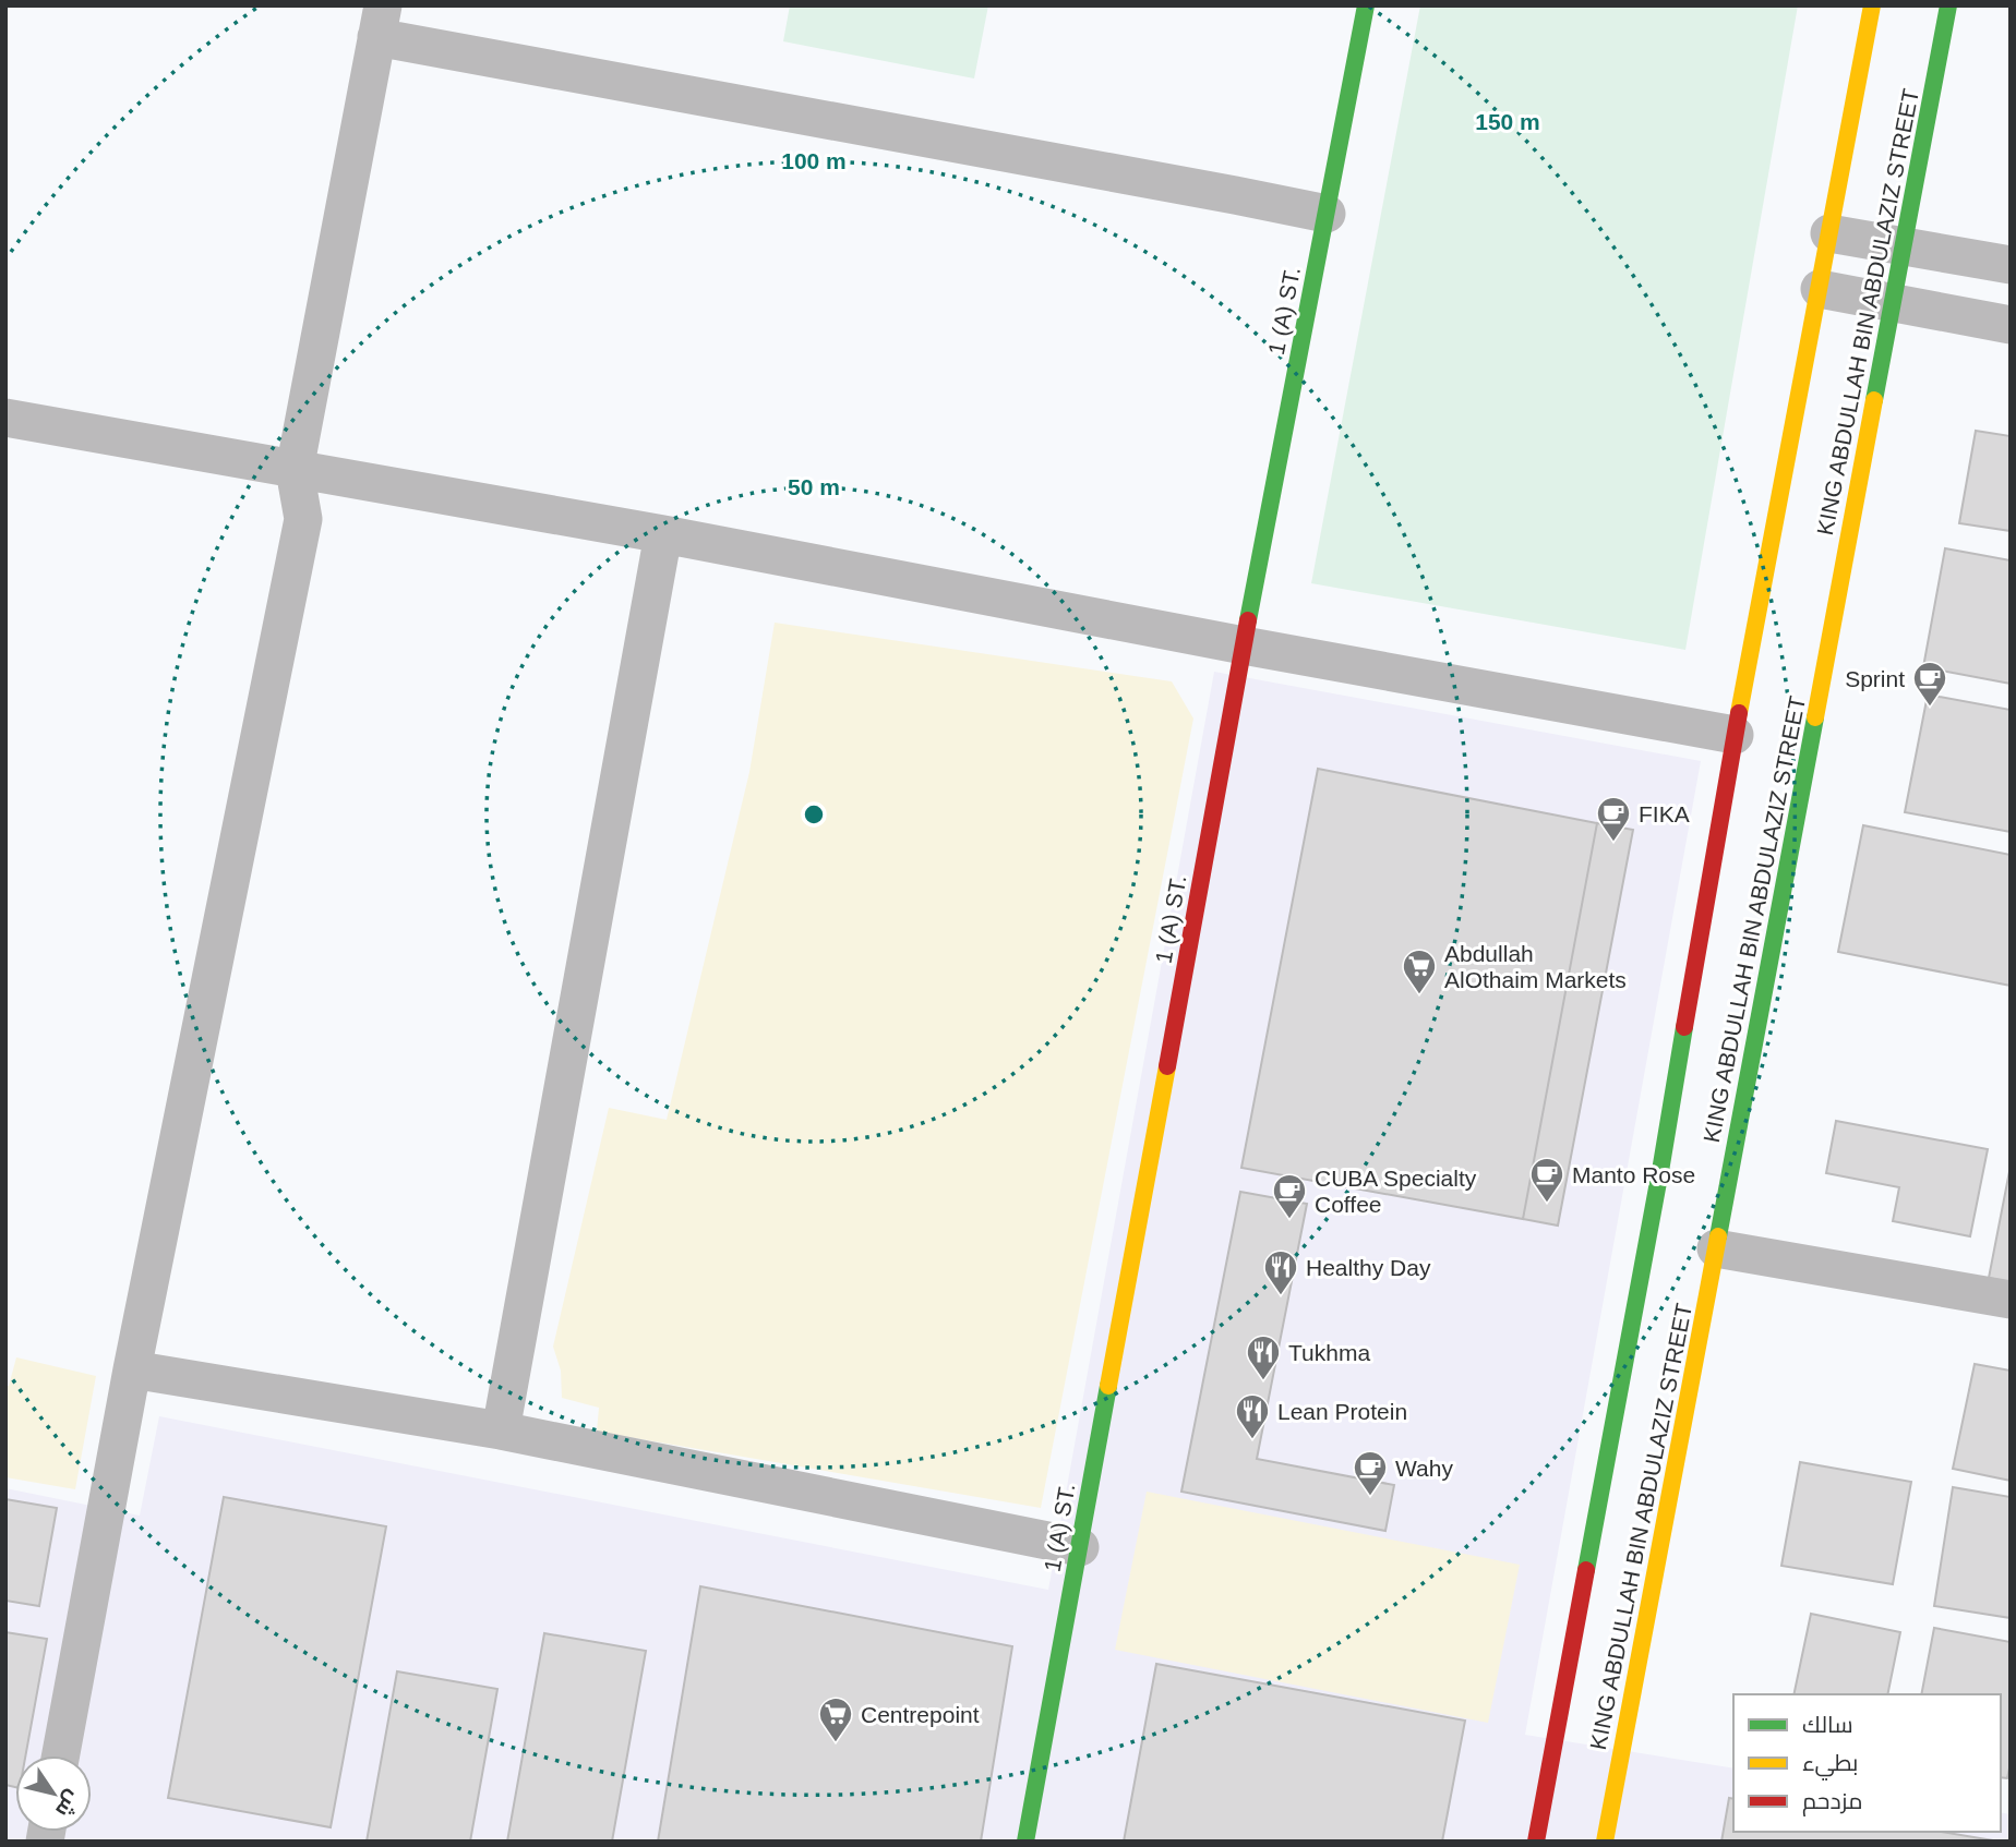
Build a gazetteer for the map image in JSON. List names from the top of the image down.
{
  "streets": {
    "main road": ["1 (A) ST.", "KING ABDULLAH BIN ABDULAZIZ STREET"]
  },
  "places": {
    "cafe": [
      "Sprint",
      "FIKA",
      "Manto Rose",
      "CUBA Specialty Coffee",
      "Wahy"
    ],
    "supermarket": ["Abdullah AlOthaim Markets", "Centrepoint"],
    "restaurant": ["Healthy Day", "Tukhma", "Lean Protein"]
  },
  "legend": ["سالك", "بطيء", "مزدحم"],
  "north": "bottom right",
  "rings": ["150 m", "100 m", "50 m"]
}
